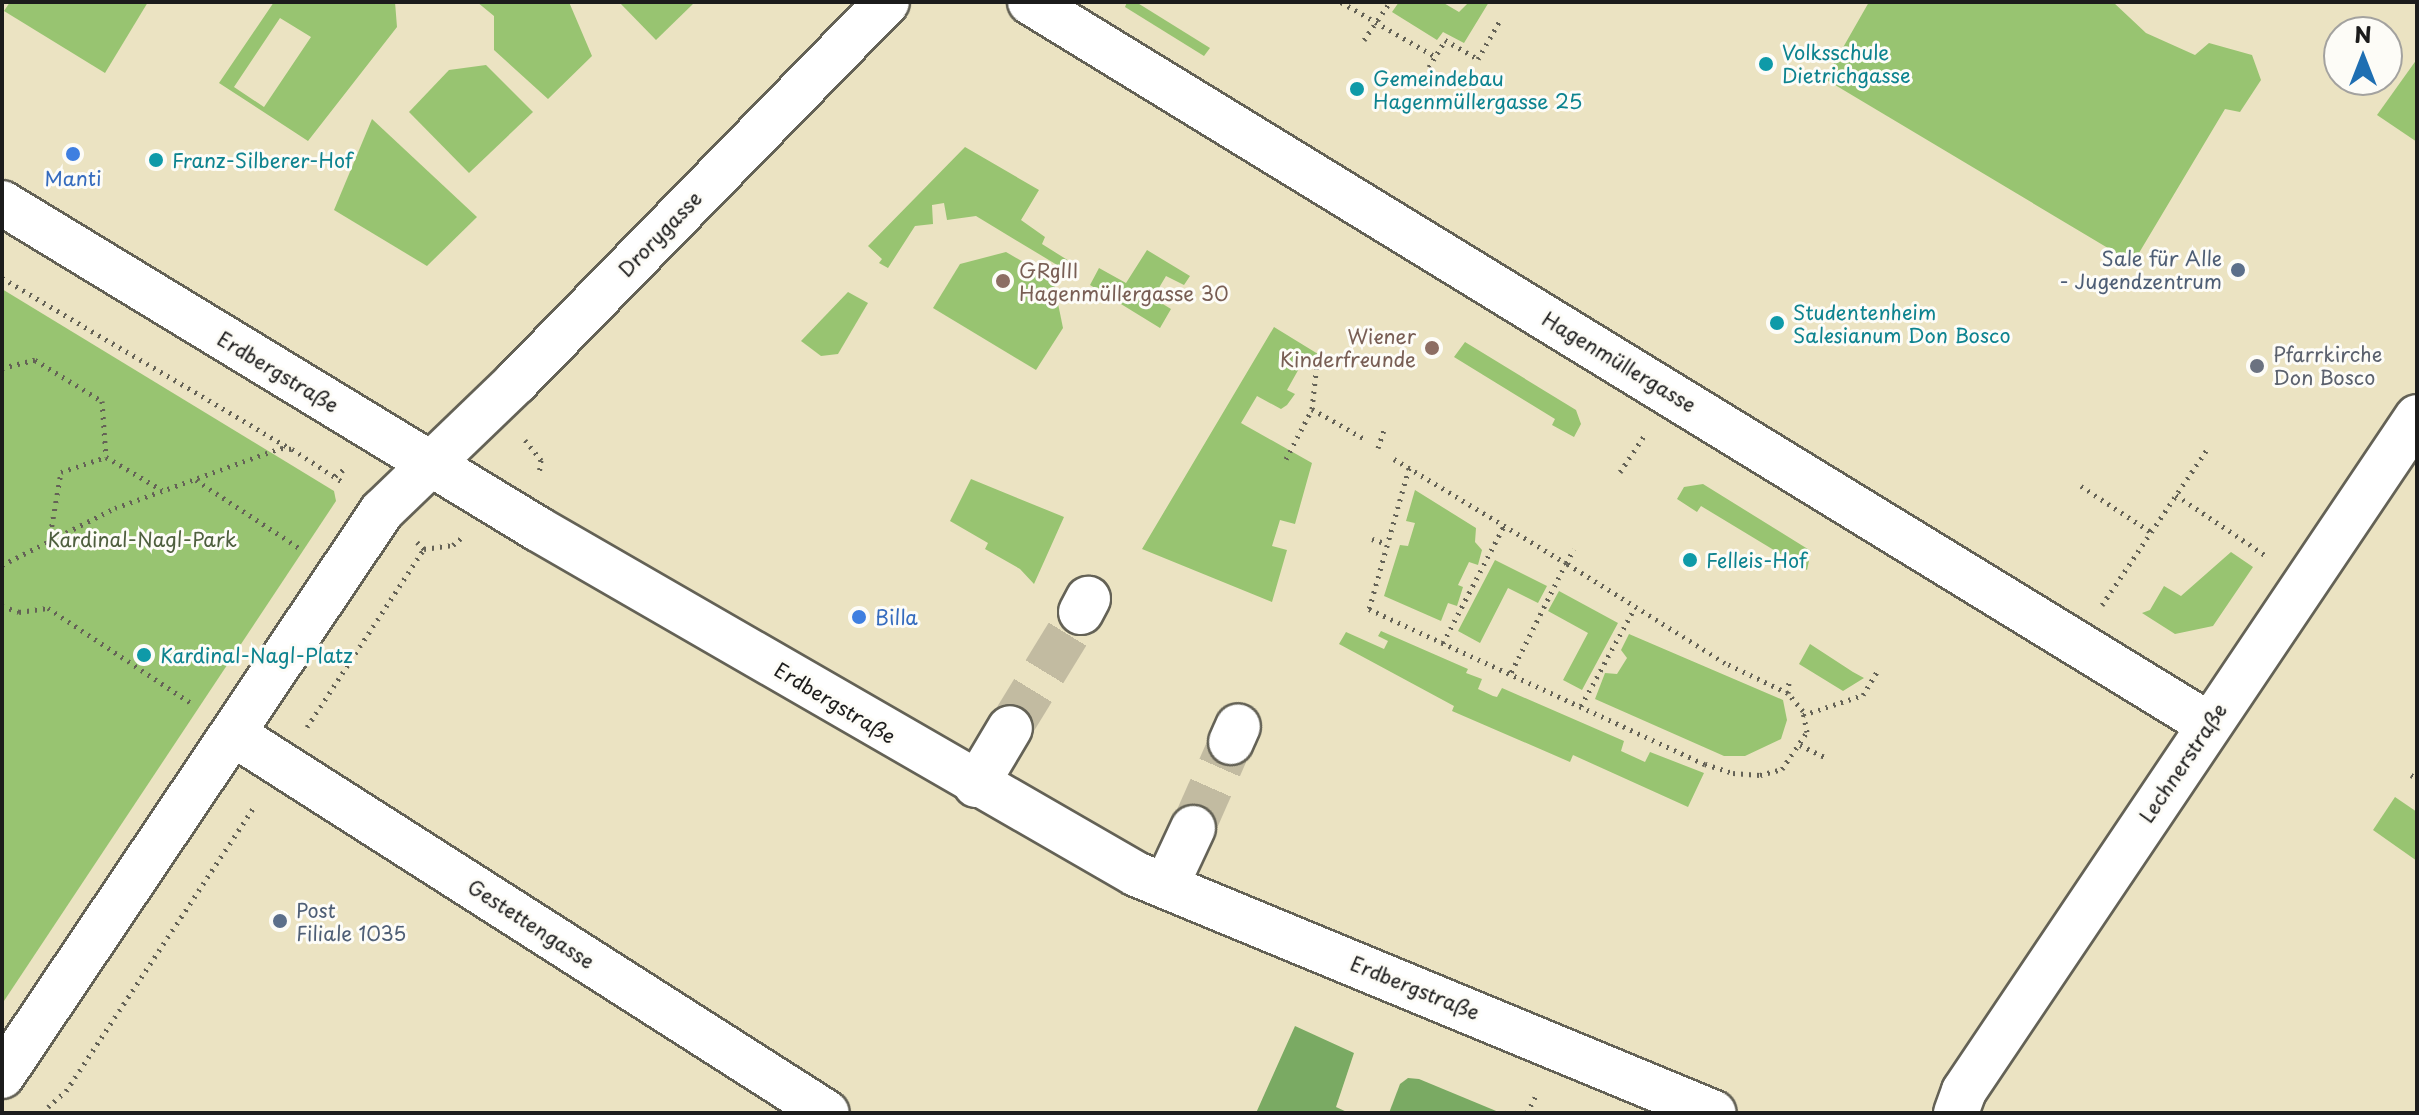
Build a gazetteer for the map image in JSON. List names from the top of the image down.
{
  "streets": {
    "street": [
      "Drorygasse",
      "Hagenmüllergasse",
      "Erdbergstraße",
      "Lechnerstraße",
      "Gestettengasse"
    ]
  },
  "crossings": [
    ["Drorygasse", "Erdbergstraße"],
    ["Hagenmüllergasse", "Lechnerstraße"]
  ],
  "parks": ["Kardinal-Nagl-Park"],
  "places": [
    "Volksschule Dietrichgasse",
    "Gemeindebau Hagenmüllergasse 25",
    "Manti",
    "Franz-Silberer-Hof",
    "Sale für Alle - Jugendzentrum",
    "GRgIII Hagenmüllergasse 30",
    "Studentenheim Salesianum Don Bosco",
    "Wiener Kinderfreunde",
    "Pfarrkirche Don Bosco",
    "Felleis-Hof",
    "Billa",
    "Kardinal-Nagl-Platz",
    "Post Filiale 1035"
  ],
  "north": "top"
}
